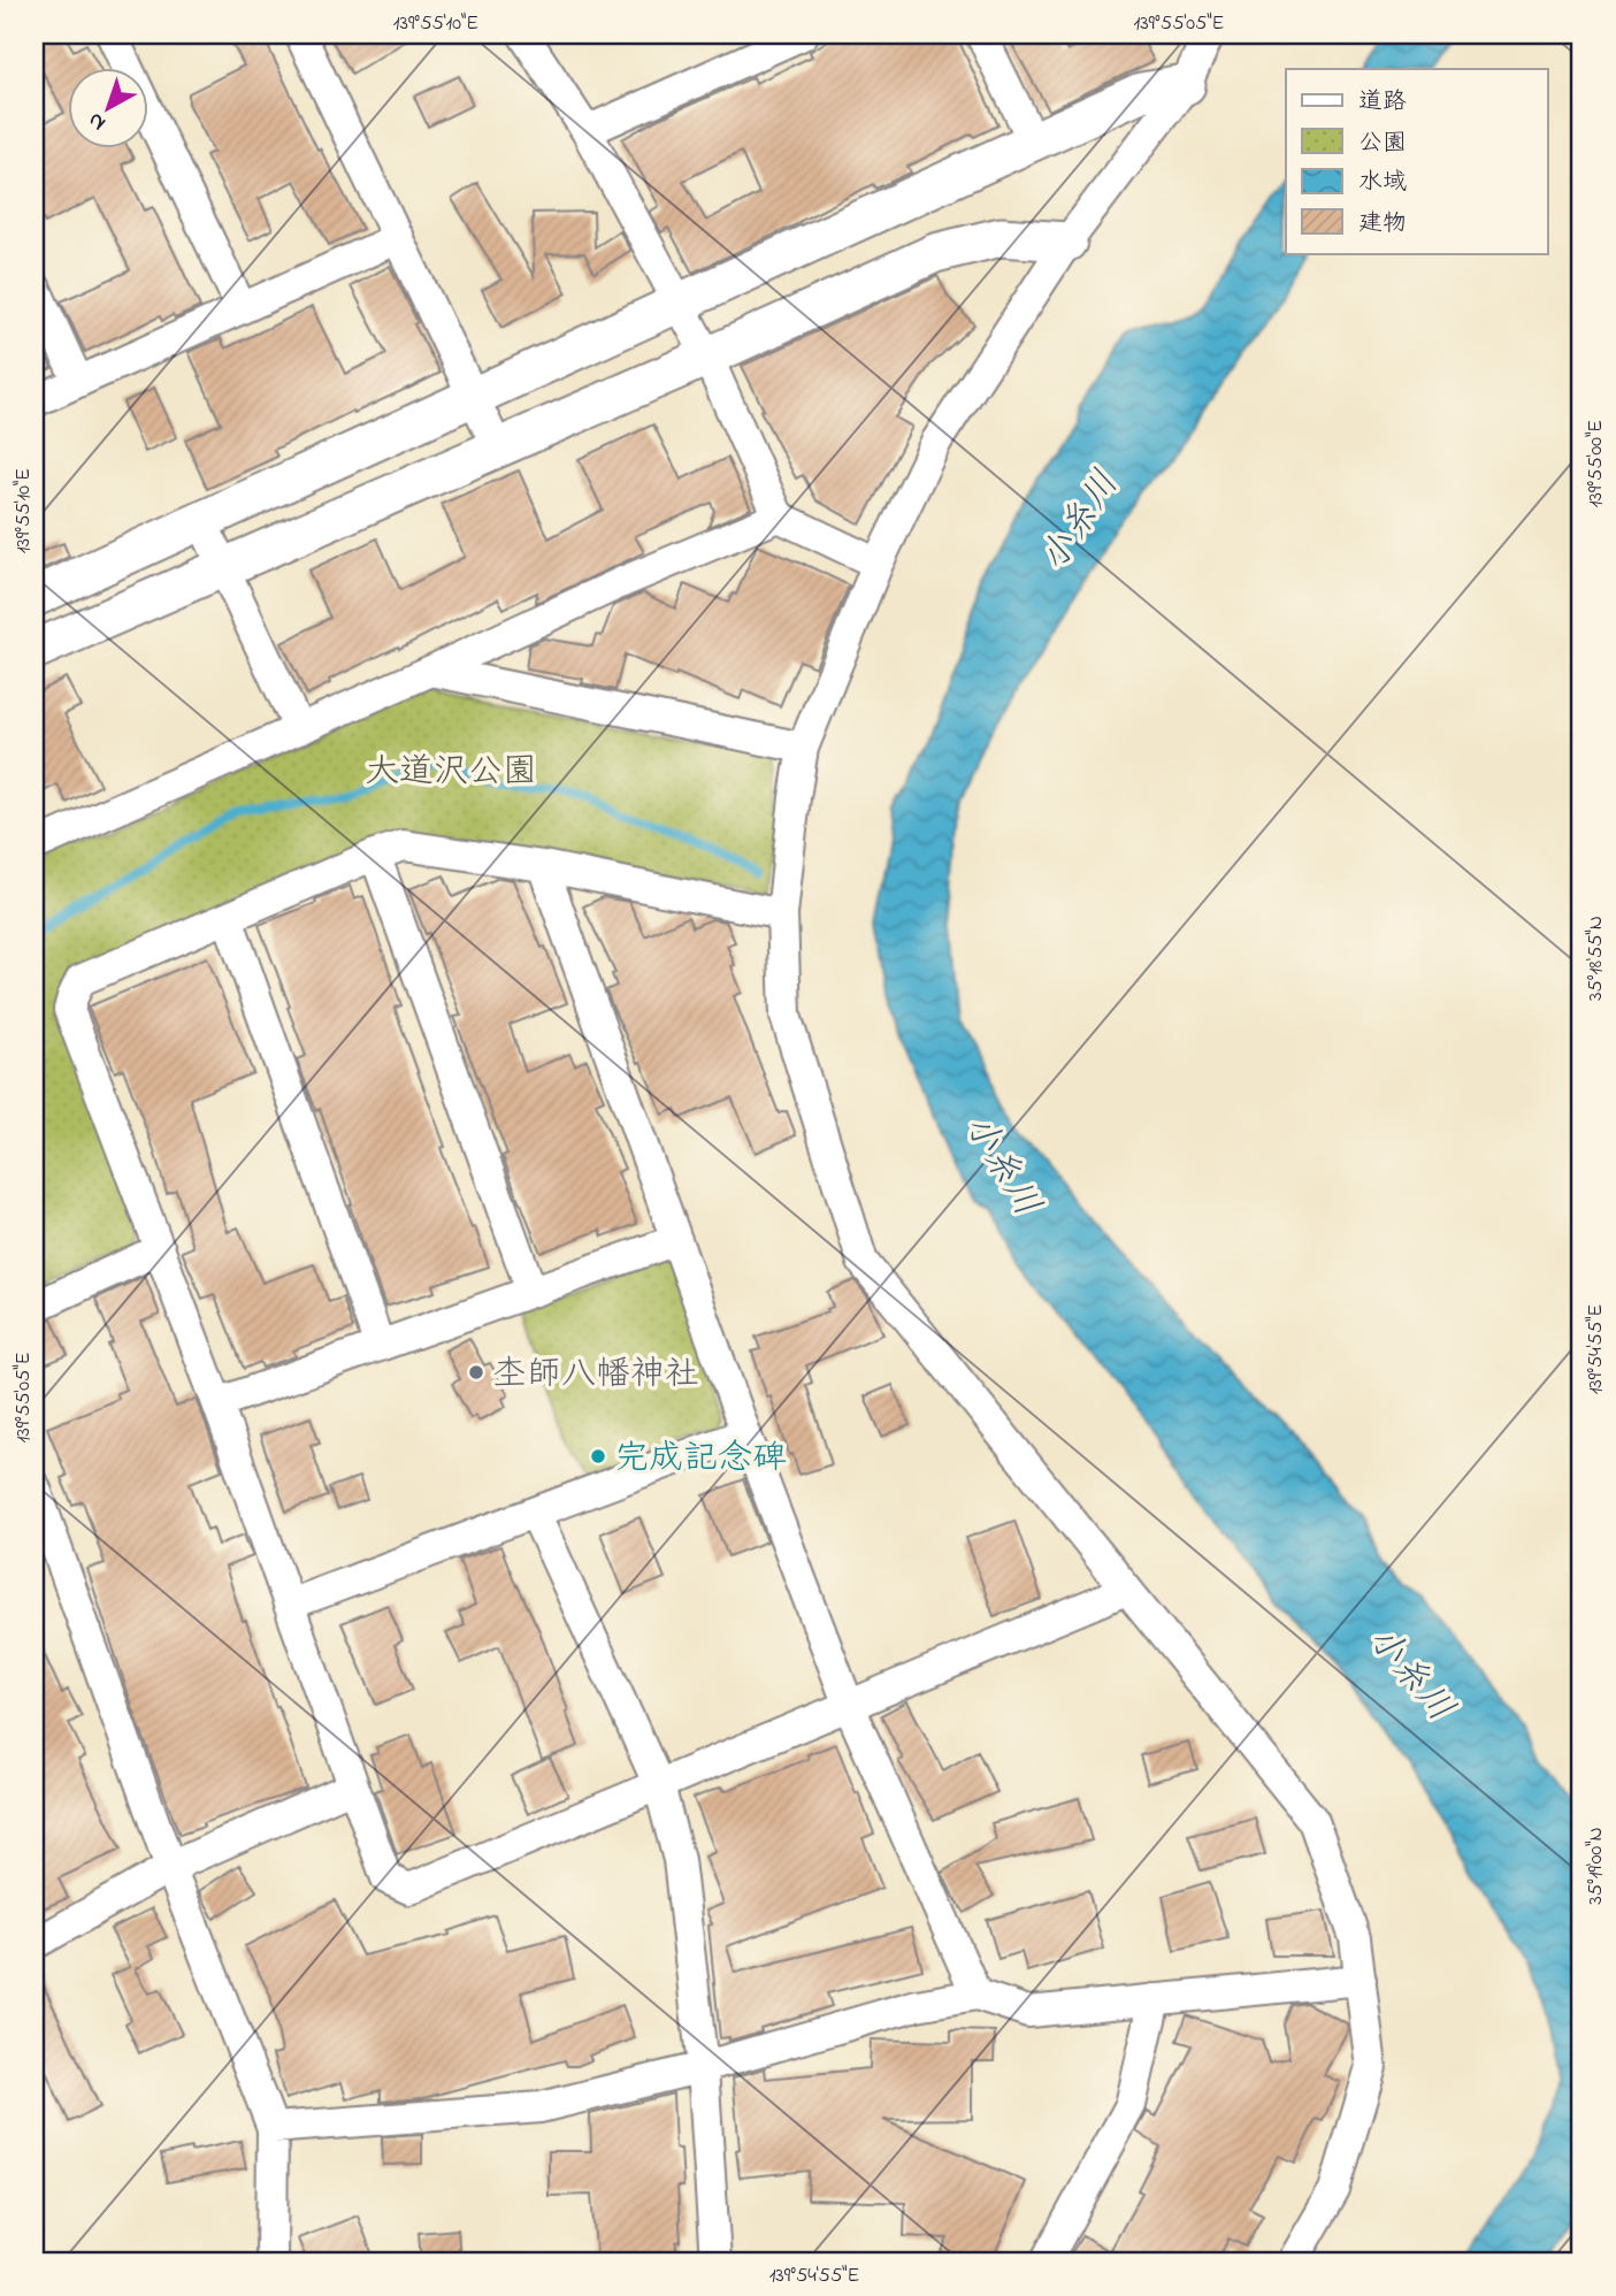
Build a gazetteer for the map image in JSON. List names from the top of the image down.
{
  "water": ["小糸川"],
  "parks": ["大道沢公園"],
  "places": ["杢師八幡神社", "完成記念碑"],
  "legend": [
    "道路",
    "公園",
    "水域",
    "建物"
  ],
  "north": "bottom left",
  "coordinates": [
    "139°55'10\"E",
    "139°55'05\"E",
    "139°55'00\"E",
    "35°18'55\"N",
    "139°54'55\"E",
    "35°19'00\"N"
  ]
}
